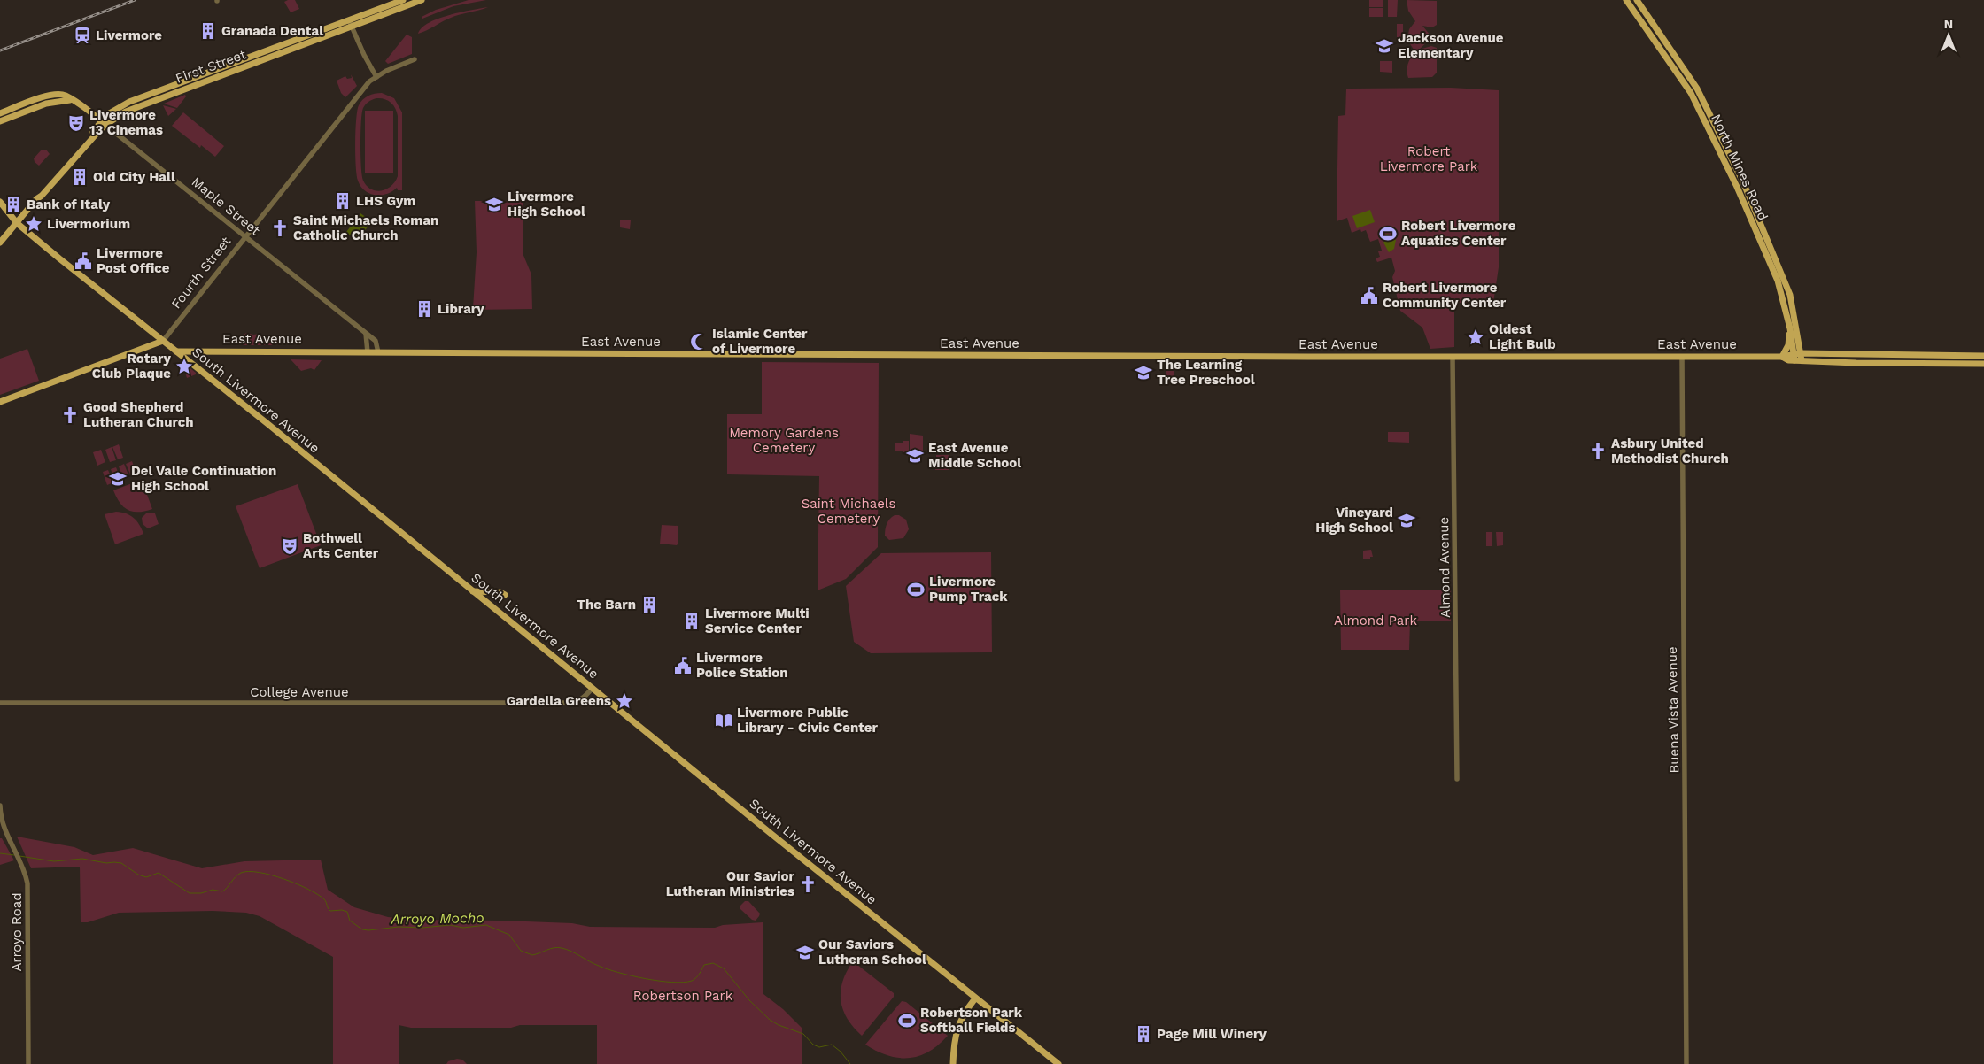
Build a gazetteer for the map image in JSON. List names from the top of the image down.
{
  "streets": {
    "main road": [
      "First Street",
      "North Mines Road",
      "Maple Street",
      "East Avenue",
      "South Livermore Avenue"
    ],
    "street": [
      "Fourth Street",
      "Almond Avenue",
      "College Avenue",
      "Buena Vista Avenue",
      "Arroyo Road"
    ]
  },
  "crossings": [
    ["First Street", "Maple Street"],
    ["First Street", "South Livermore Avenue"],
    ["North Mines Road", "East Avenue"],
    ["Maple Street", "Fourth Street"],
    ["Maple Street", "East Avenue"],
    ["Fourth Street", "South Livermore Avenue"],
    ["East Avenue", "South Livermore Avenue"],
    ["East Avenue", "Almond Avenue"],
    ["East Avenue", "Buena Vista Avenue"],
    ["South Livermore Avenue", "College Avenue"]
  ],
  "water": ["Arroyo Mocho"],
  "parks": [
    "Robert Livermore Park",
    "Memory Gardens Cemetery",
    "Saint Michaels Cemetery",
    "Almond Park",
    "Robertson Park"
  ],
  "places": {
    "building": [
      "Granada Dental",
      "Old City Hall",
      "LHS Gym",
      "Bank of Italy",
      "Library",
      "The Barn",
      "Livermore Multi Service Center",
      "Page Mill Winery"
    ],
    "station": ["Livermore"],
    "school or university": [
      "Jackson Avenue Elementary",
      "Livermore High School",
      "The Learning Tree Preschool",
      "East Avenue Middle School",
      "Del Valle Continuation High School",
      "Vineyard High School",
      "Our Saviors Lutheran School"
    ],
    "theatre": ["Livermore 13 Cinemas", "Bothwell Arts Center"],
    "place": [
      "Livermorium",
      "Oldest Light Bulb",
      "Rotary Club Plaque",
      "Gardella Greens"
    ],
    "church": [
      "Saint Michaels Roman Catholic Church",
      "Good Shepherd Lutheran Church",
      "Asbury United Methodist Church",
      "Our Savior Lutheran Ministries"
    ],
    "sports": ["Robert Livermore Aquatics Center", "Livermore Pump Track", "Robertson Park Softball Fields"],
    "public building": ["Livermore Post Office", "Robert Livermore Community Center", "Livermore Police Station"],
    "mosque": ["Islamic Center of Livermore"],
    "library": ["Livermore Public Library - Civic Center"]
  },
  "north": "top"
}
